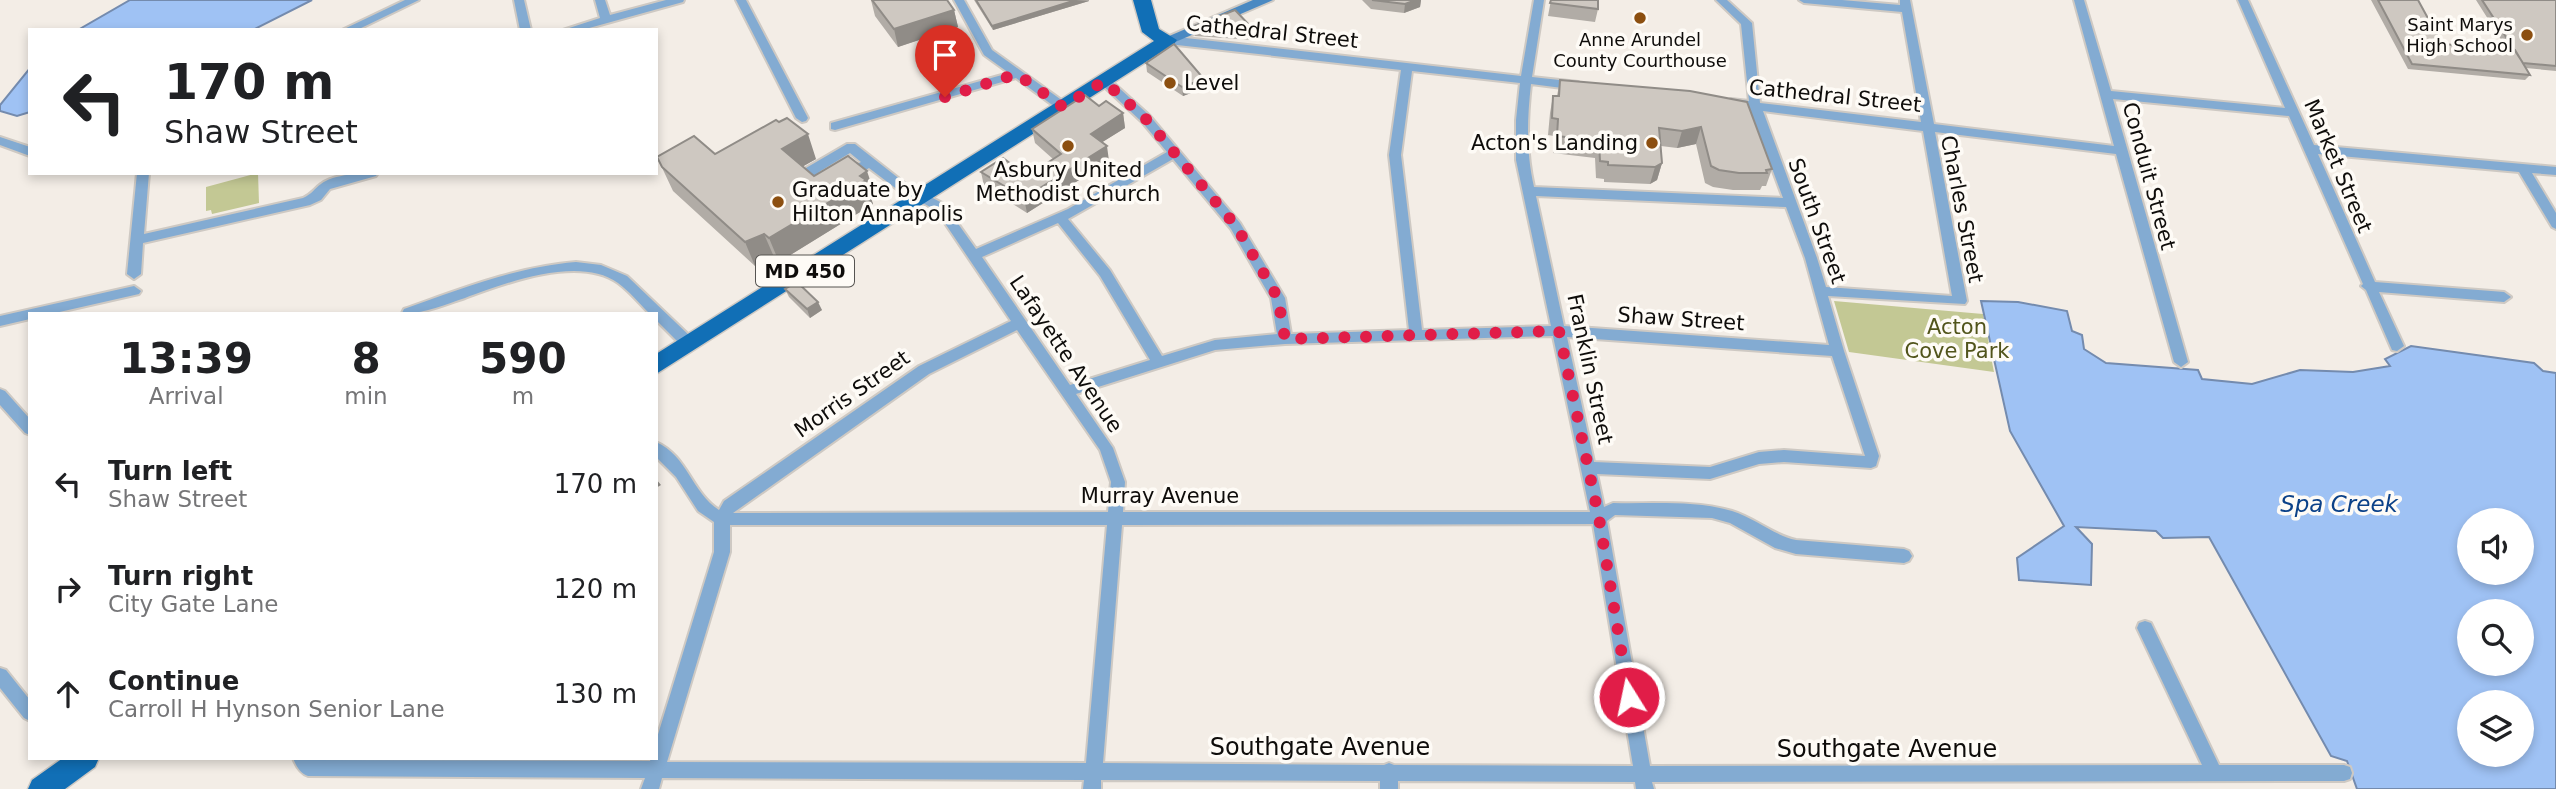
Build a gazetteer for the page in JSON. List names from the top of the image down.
{
  "streets": {
    "main road": ["MD 450"],
    "street": [
      "Cathedral Street",
      "Market Street",
      "Conduit Street",
      "Charles Street",
      "South Street",
      "Shaw Street",
      "Lafayette Avenue",
      "Franklin Street",
      "Morris Street",
      "Murray Avenue",
      "Southgate Avenue"
    ]
  },
  "crossings": [
    ["Cathedral Street", "Conduit Street"],
    ["Cathedral Street", "Charles Street"],
    ["Cathedral Street", "South Street"],
    ["Cathedral Street", "MD 450"],
    ["Cathedral Street", "Franklin Street"],
    ["Charles Street", "South Street"],
    ["South Street", "Shaw Street"],
    ["South Street", "Franklin Street"],
    ["MD 450", "Lafayette Avenue"],
    ["Shaw Street", "Lafayette Avenue"],
    ["Shaw Street", "Franklin Street"],
    ["Lafayette Avenue", "Morris Street"],
    ["Lafayette Avenue", "Murray Avenue"],
    ["Lafayette Avenue", "Southgate Avenue"],
    ["Franklin Street", "Murray Avenue"],
    ["Franklin Street", "Southgate Avenue"],
    ["Morris Street", "Murray Avenue"]
  ],
  "water": ["Spa Creek"],
  "parks": ["Acton Cove Park"],
  "places": [
    "Anne Arundel County Courthouse",
    "Saint Marys High School",
    "Level",
    "Acton's Landing",
    "Asbury United Methodist Church",
    "Graduate by Hilton Annapolis"
  ],
  "page": {
    "turn": ["170 m", "Shaw Street"],
    "eta": [
      "13:39",
      "Arrival",
      "8",
      "min",
      "590",
      "m"
    ],
    "list": [
      {
        "name": "Turn left",
        "note": "Shaw Street",
        "value": "170 m"
      },
      {
        "name": "Turn right",
        "note": "City Gate Lane",
        "value": "120 m"
      },
      {
        "name": "Continue",
        "note": "Carroll H Hynson Senior Lane",
        "value": "130 m"
      }
    ]
  }
}
